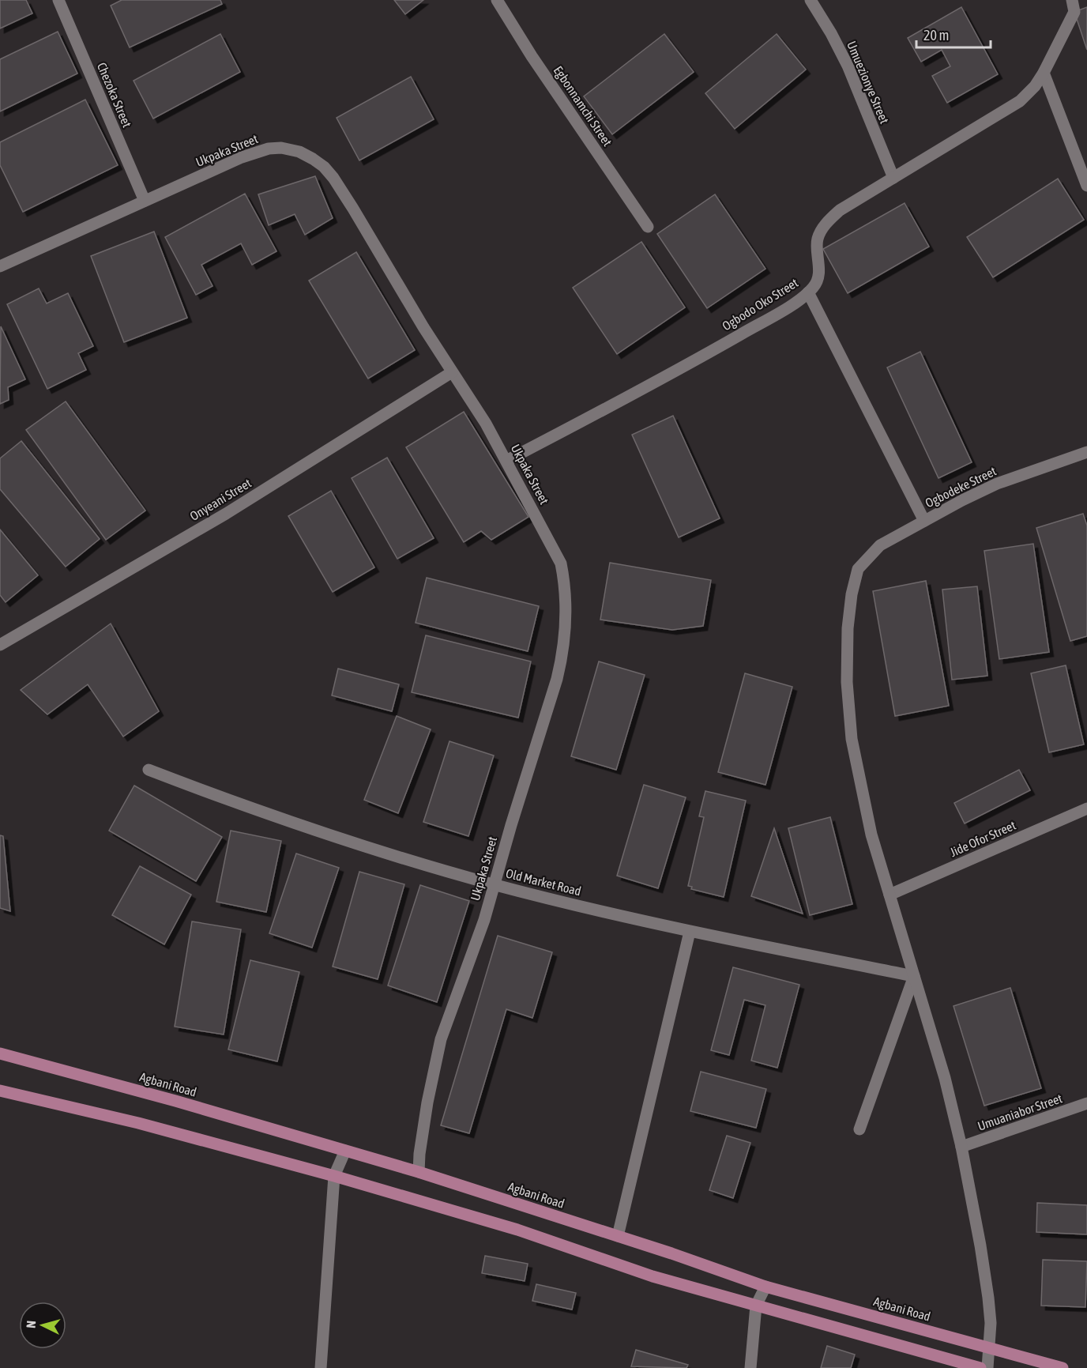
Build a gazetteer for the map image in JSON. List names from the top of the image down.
{
  "streets": {
    "main road": ["Agbani Road"],
    "street": [
      "Umuezionye Street",
      "Chezoka Street",
      "Egbonnamchi Street",
      "Ukpaka Street",
      "Ogbodo Oko Street",
      "Ogbodeke Street",
      "Onyeani Street",
      "Jide Ofor Street",
      "Old Market Road",
      "Umuaniabor Street"
    ]
  },
  "crossings": [
    ["Umuezionye Street", "Ogbodo Oko Street"],
    ["Chezoka Street", "Ukpaka Street"],
    ["Ukpaka Street", "Ogbodo Oko Street"],
    ["Ukpaka Street", "Onyeani Street"],
    ["Ukpaka Street", "Old Market Road"],
    ["Ukpaka Street", "Agbani Road"],
    ["Ogbodeke Street", "Jide Ofor Street"]
  ],
  "scale_bar": "20 m",
  "north": "left"
}
